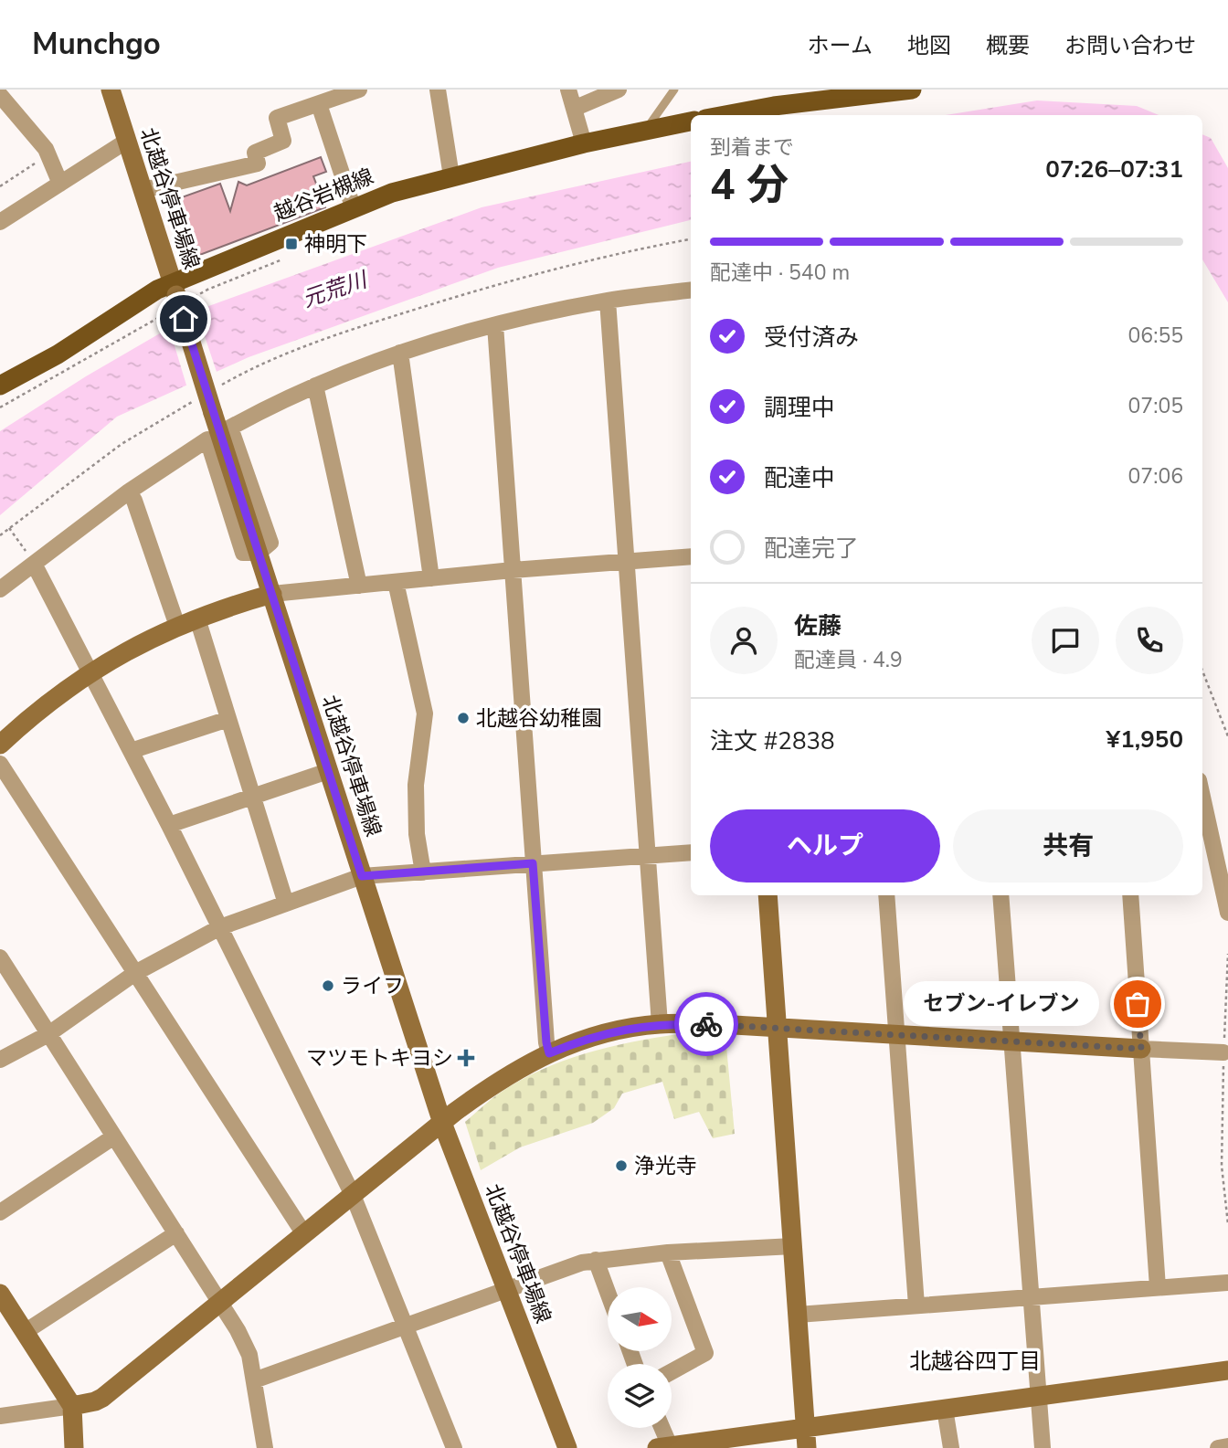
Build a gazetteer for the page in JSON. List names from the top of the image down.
{
  "streets": {
    "main road": ["越谷岩槻線"],
    "street": ["北越谷停車場線"]
  },
  "crossings": [
    ["越谷岩槻線", "北越谷停車場線"]
  ],
  "districts": ["北越谷四丁目"],
  "water": ["元荒川"],
  "places": {
    "transit": ["神明下"],
    "other": [
      "北越谷幼稚園",
      "ライフ",
      "セブン-イレブン",
      "浄光寺"
    ],
    "health": ["マツモトキヨシ"]
  },
  "north": "right",
  "page": {
    "header": "Munchgo",
    "nav": [
      "ホーム",
      "地図",
      "概要",
      "お問い合わせ"
    ],
    "heading": ["4 分", "到着まで", "07:26–07:31"],
    "panel": [
      "佐藤",
      "配達員 · 4.9",
      "注文 #2838",
      "¥1,950"
    ],
    "bar": "配達中 · 540 m",
    "list": [
      ["受付済み", "06:55"],
      ["調理中", "07:05"],
      ["配達中", "07:06"],
      "配達完了"
    ],
    "buttons": ["ヘルプ", "共有"],
    "bubble": "セブン-イレブン"
  }
}
